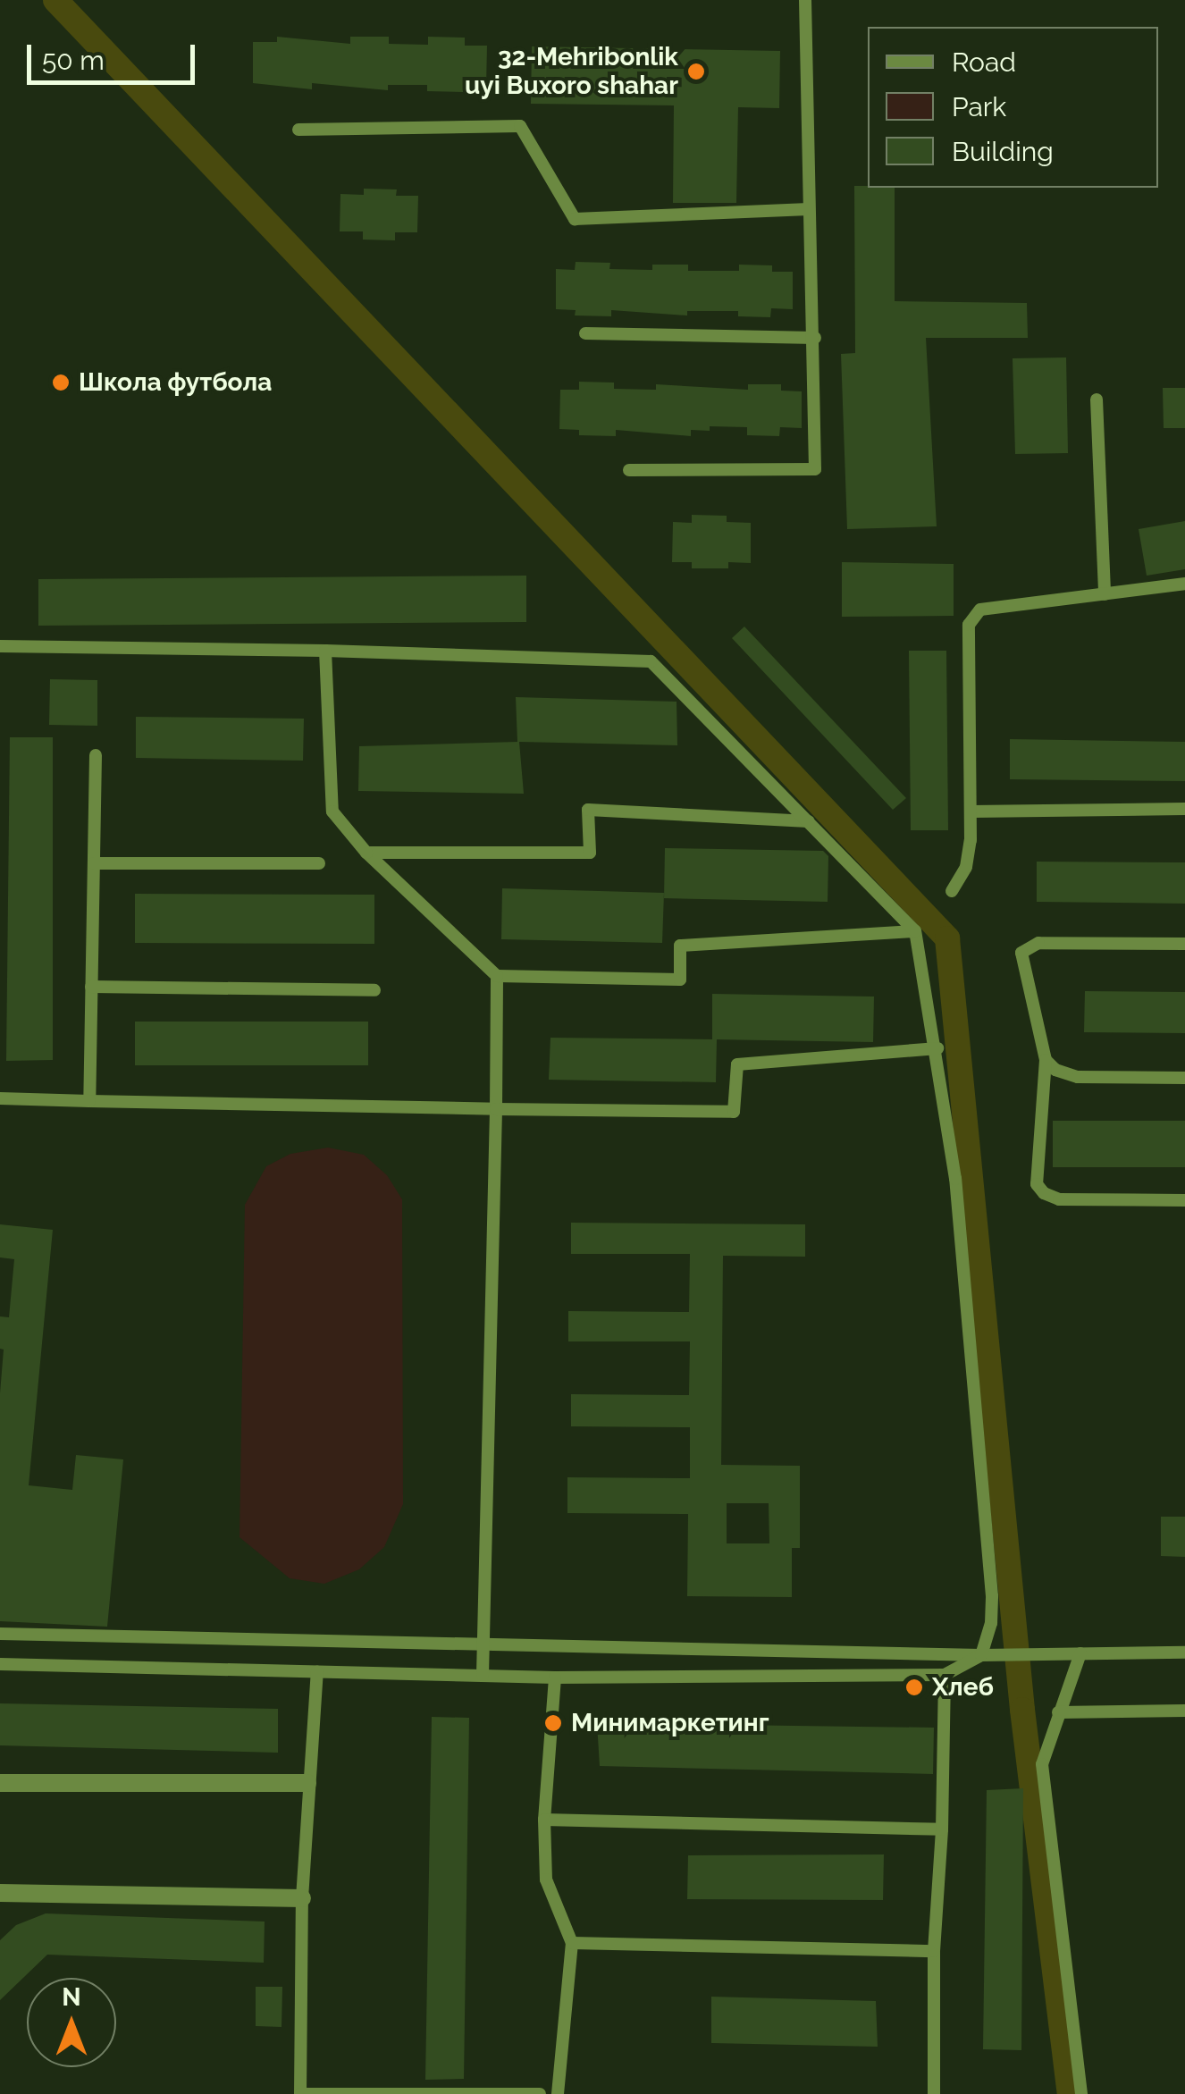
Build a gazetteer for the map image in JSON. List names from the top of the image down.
{
  "places": [
    "32-Mehribonlik uyi Buxoro shahar",
    "Школа футбола",
    "Хлеб",
    "Минимаркетинг"
  ],
  "legend": ["Road", "Park", "Building"],
  "scale_bar": "50 m",
  "north": "top"
}
